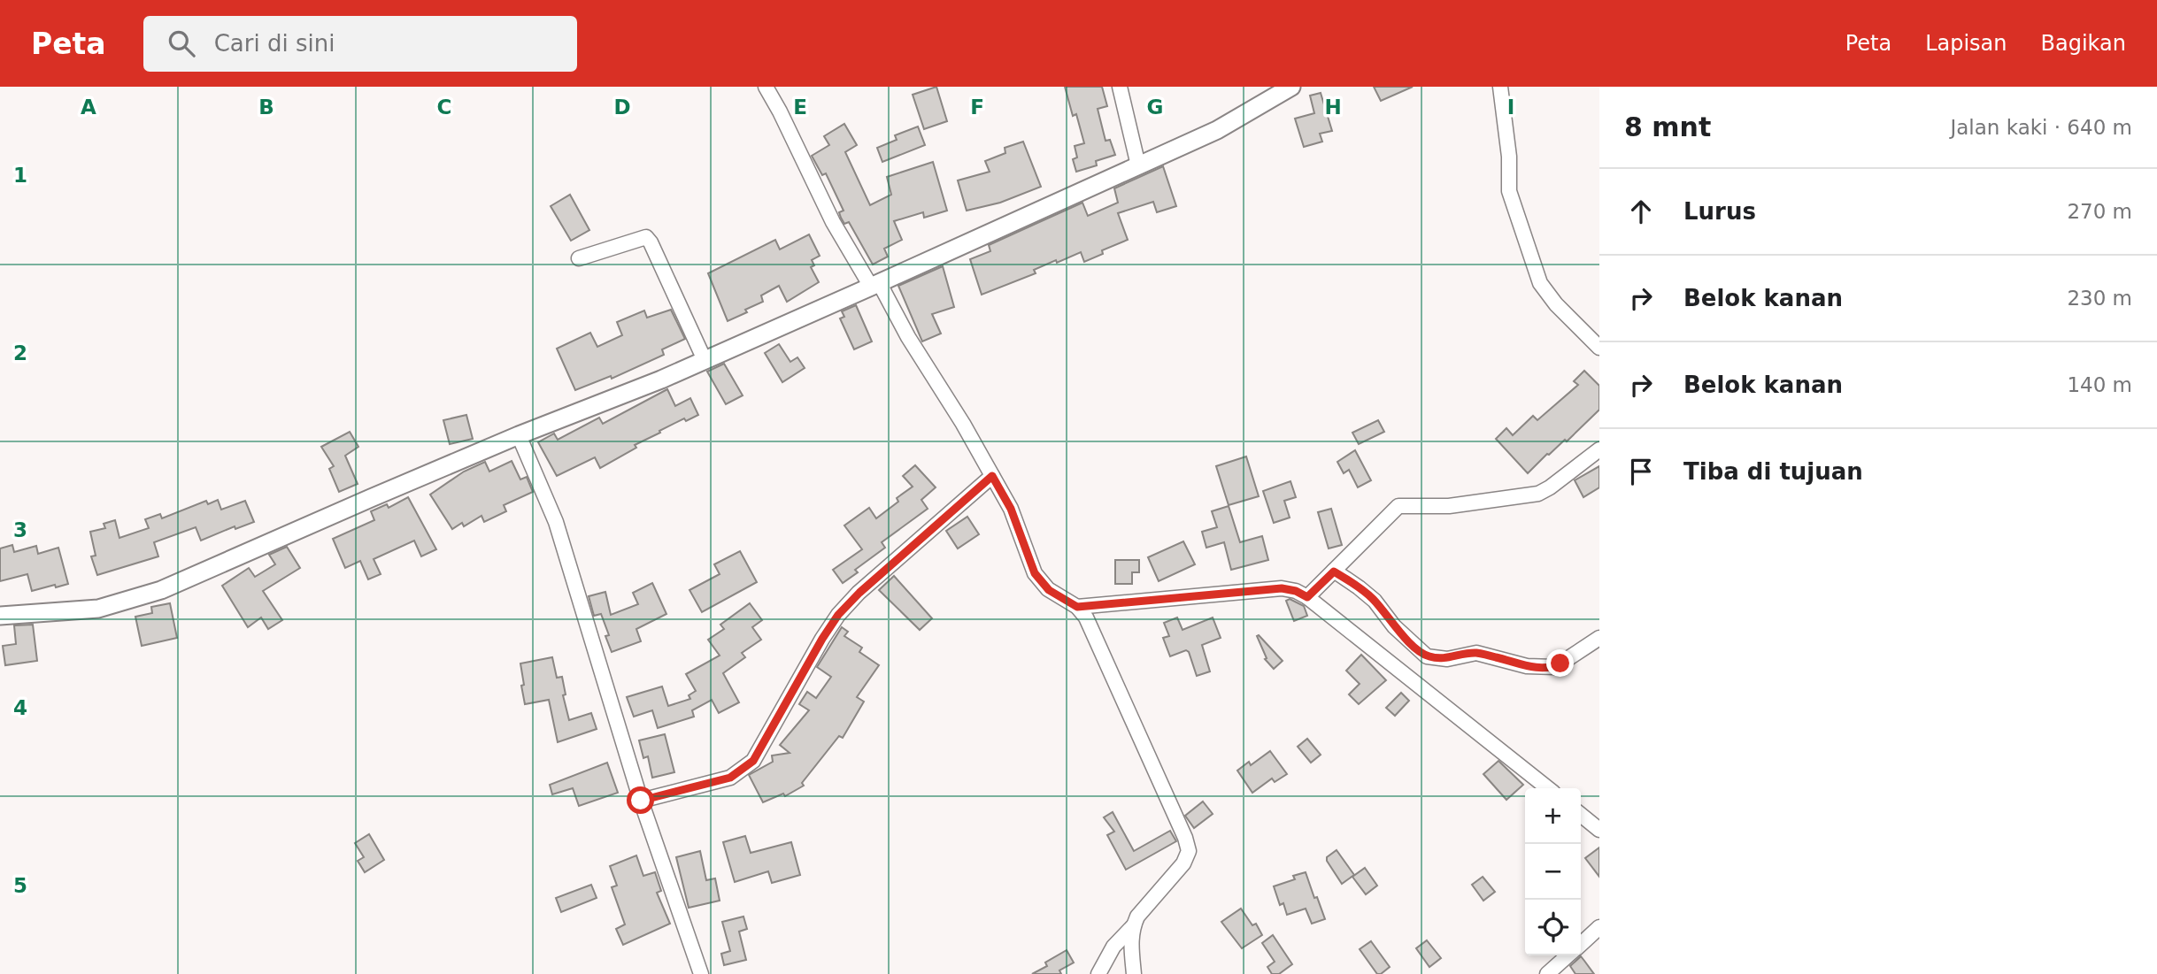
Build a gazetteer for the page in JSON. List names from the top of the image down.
{
  "page": {
    "header": "Peta",
    "search": "Cari di sini",
    "nav": ["Peta", "Lapisan", "Bagikan"],
    "heading": ["8 mnt", "Jalan kaki · 640 m"],
    "list": [
      ["Lurus", "270 m"],
      ["Belok kanan", "230 m"],
      ["Belok kanan", "140 m"],
      "Tiba di tujuan"
    ],
    "map_buttons": ["+", "−"]
  },
  "grid": {
    "columns": [
      "A",
      "B",
      "C",
      "D",
      "E",
      "F",
      "G",
      "H",
      "I"
    ],
    "rows": [
      "1",
      "2",
      "3",
      "4",
      "5"
    ]
  }
}
